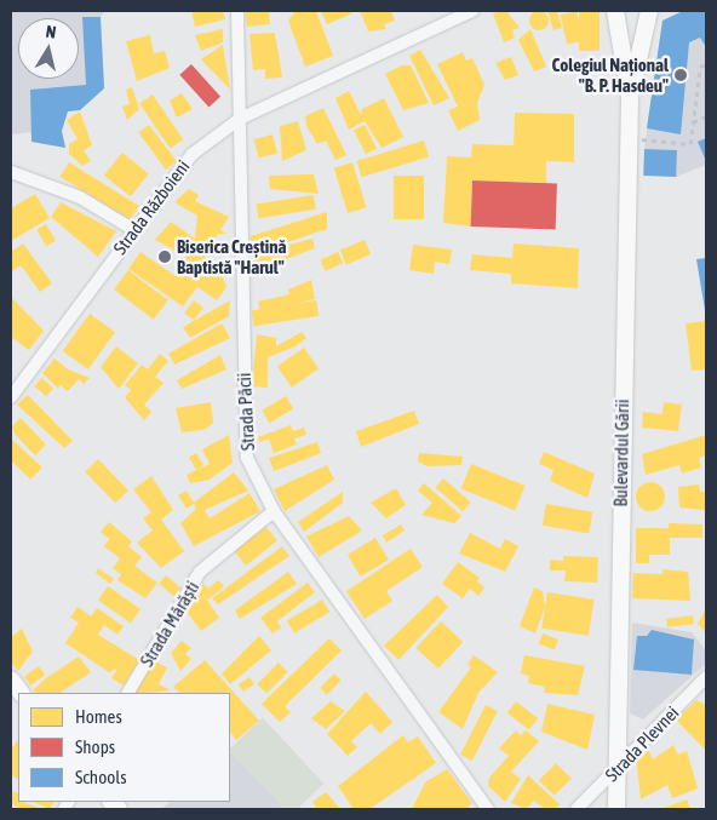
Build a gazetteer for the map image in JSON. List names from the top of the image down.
{
  "streets": {
    "street": [
      "Strada Războieni",
      "Strada Păcii",
      "Bulevardul Gării",
      "Strada Mărăști",
      "Strada Plevnei"
    ]
  },
  "crossings": [
    ["Strada Războieni", "Strada Păcii"],
    ["Strada Păcii", "Strada Mărăști"],
    ["Bulevardul Gării", "Strada Plevnei"]
  ],
  "places": ["Colegiul Național \"B. P. Hasdeu\"", "Biserica Creștină Baptistă \"Harul\""],
  "legend": ["Homes", "Shops", "Schools"],
  "north": "top"
}
